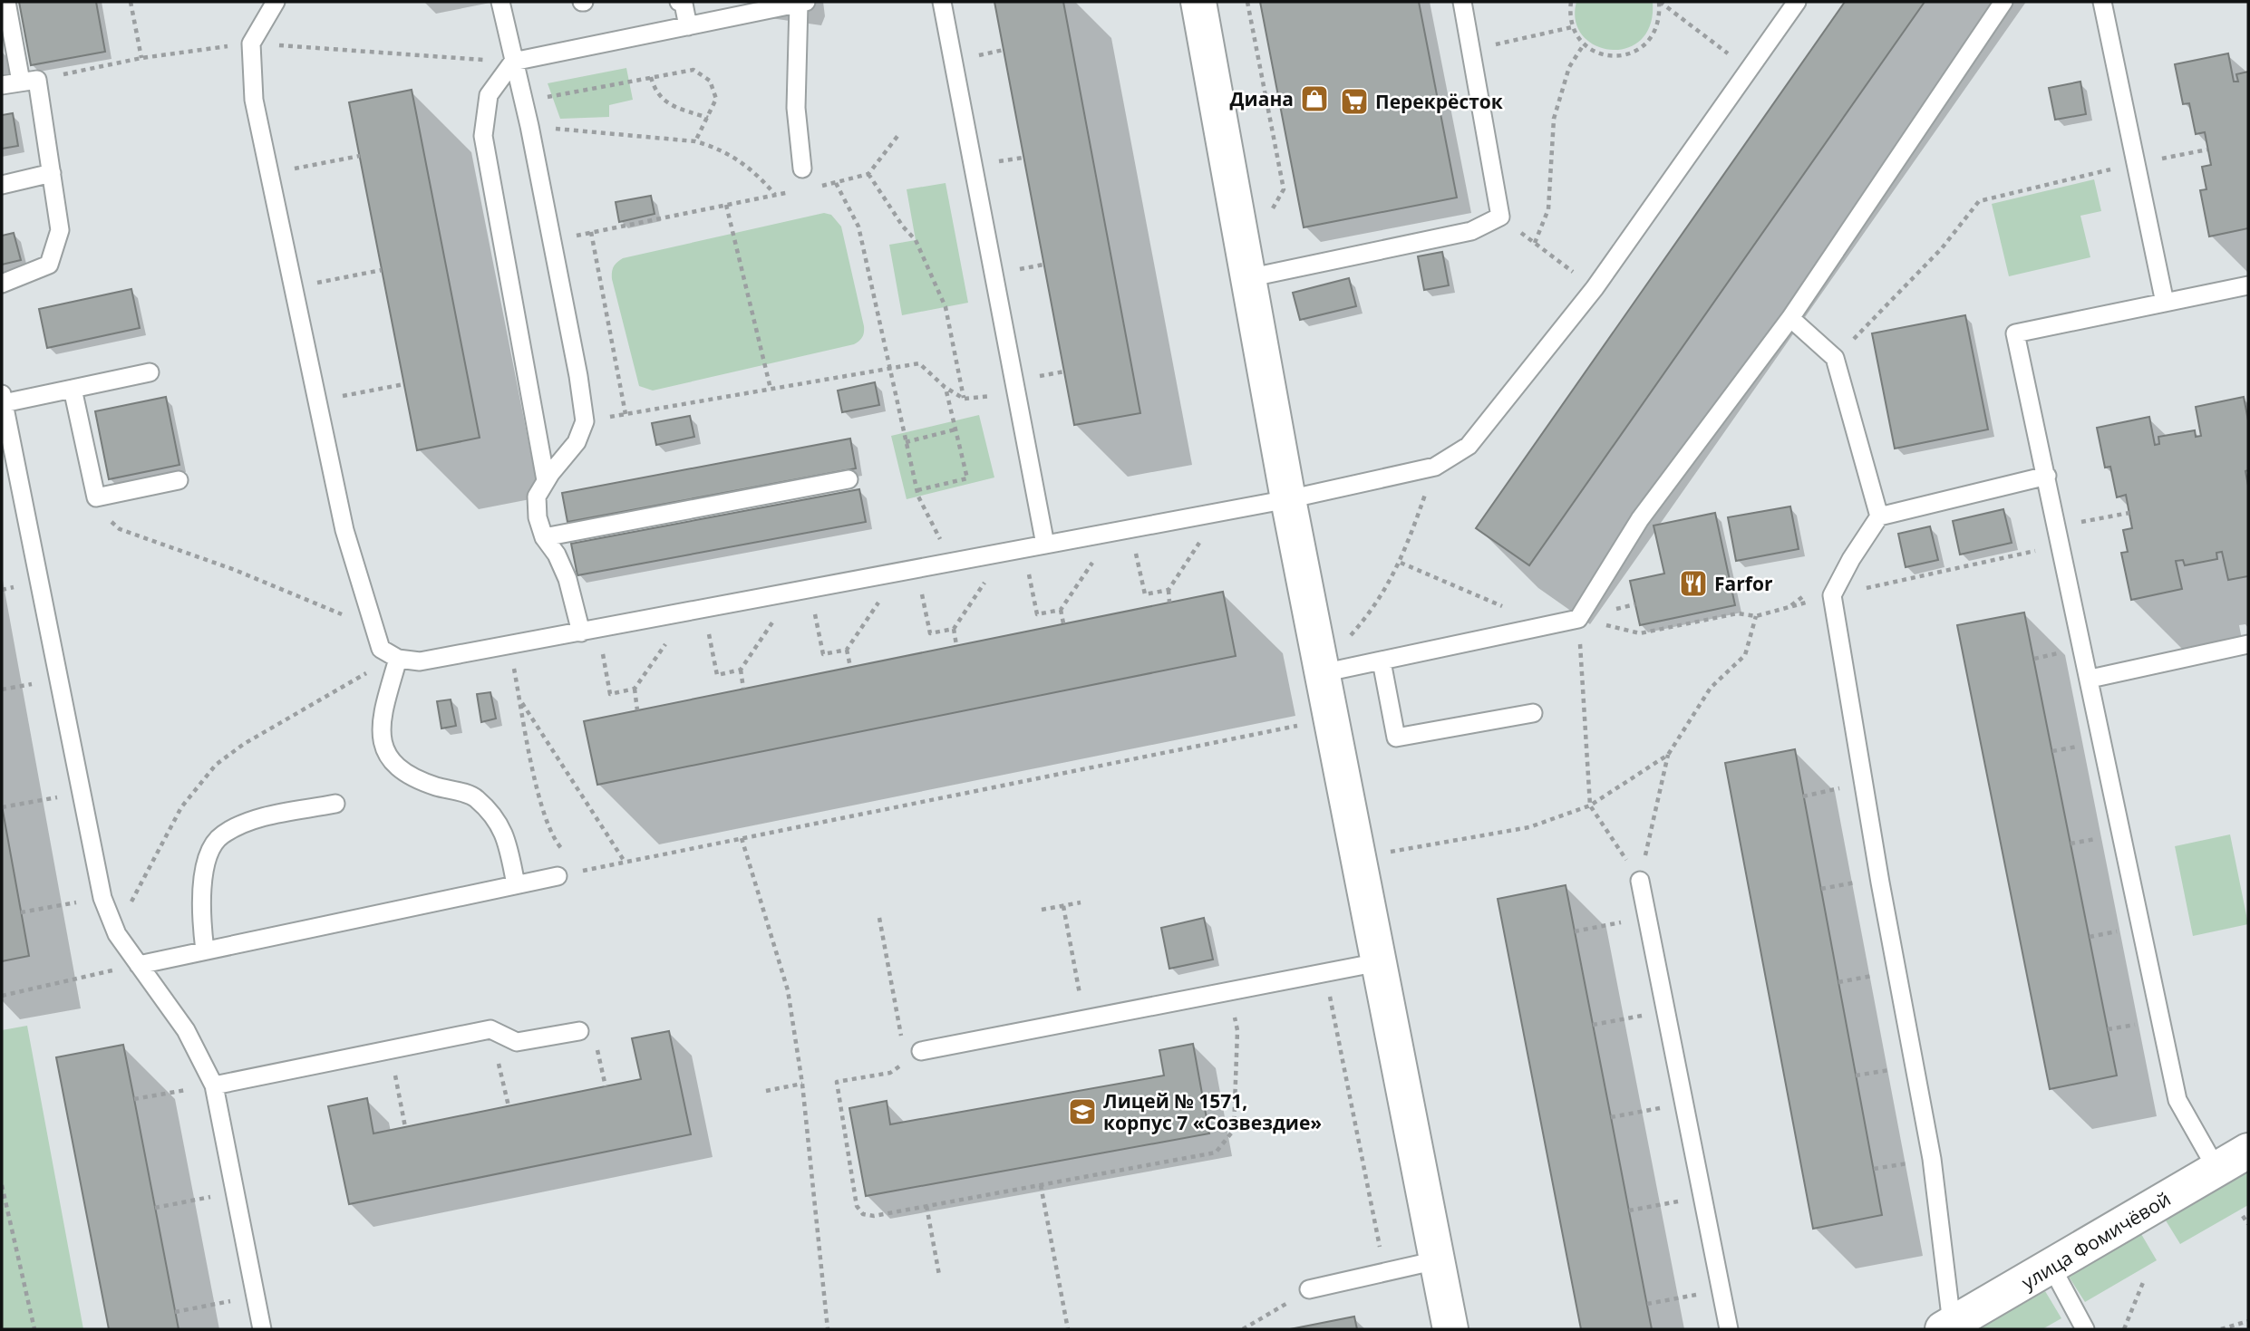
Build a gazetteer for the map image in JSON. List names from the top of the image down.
{
  "streets": {
    "street": ["улица Фомичёвой"]
  },
  "places": {
    "shop": ["Диана"],
    "supermarket": ["Перекрёсток"],
    "restaurant": ["Farfor"],
    "school or university": ["Лицей № 1571, корпус 7 «Созвездие»"]
  }
}
